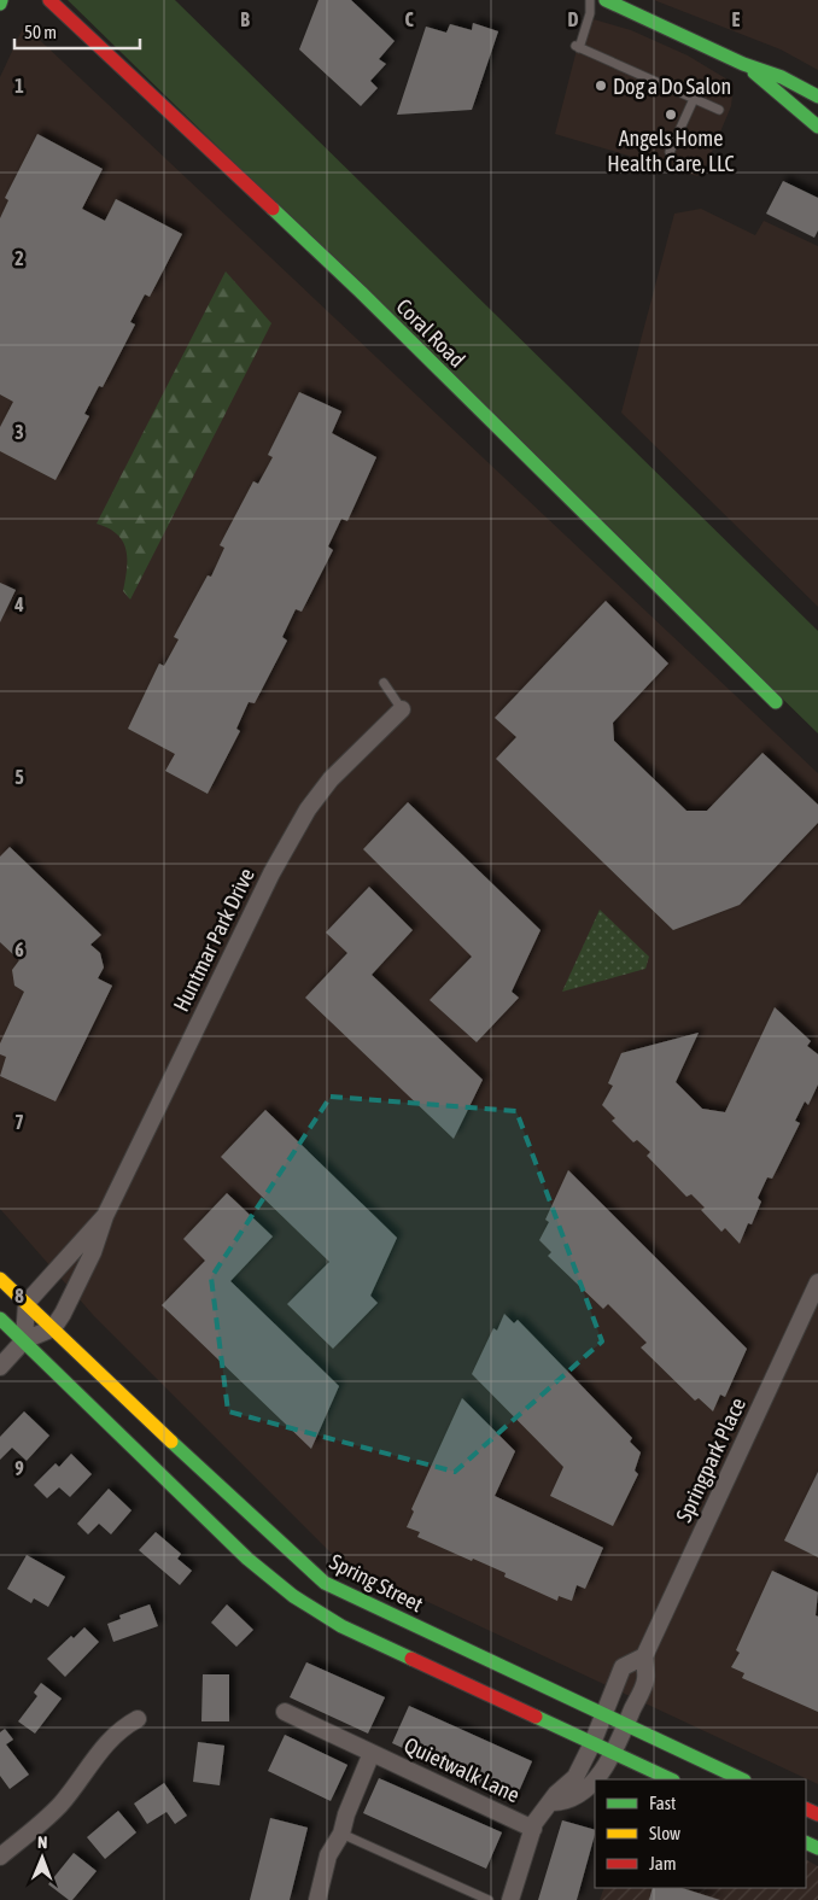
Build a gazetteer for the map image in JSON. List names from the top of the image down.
{
  "streets": {
    "main road": ["Coral Road", "Spring Street"],
    "street": ["Huntmar Park Drive", "Springpark Place", "Quietwalk Lane"]
  },
  "crossings": [
    ["Huntmar Park Drive", "Spring Street"],
    ["Springpark Place", "Spring Street"]
  ],
  "places": ["Dog a Do Salon", "Angels Home Health Care, LLC"],
  "legend": ["Fast", "Slow", "Jam"],
  "scale_bar": "50 m",
  "north": "top",
  "grid": {
    "columns": [
      "B",
      "C",
      "D",
      "E"
    ],
    "rows": [
      "1",
      "2",
      "3",
      "4",
      "5",
      "6",
      "7",
      "8",
      "9"
    ]
  }
}
